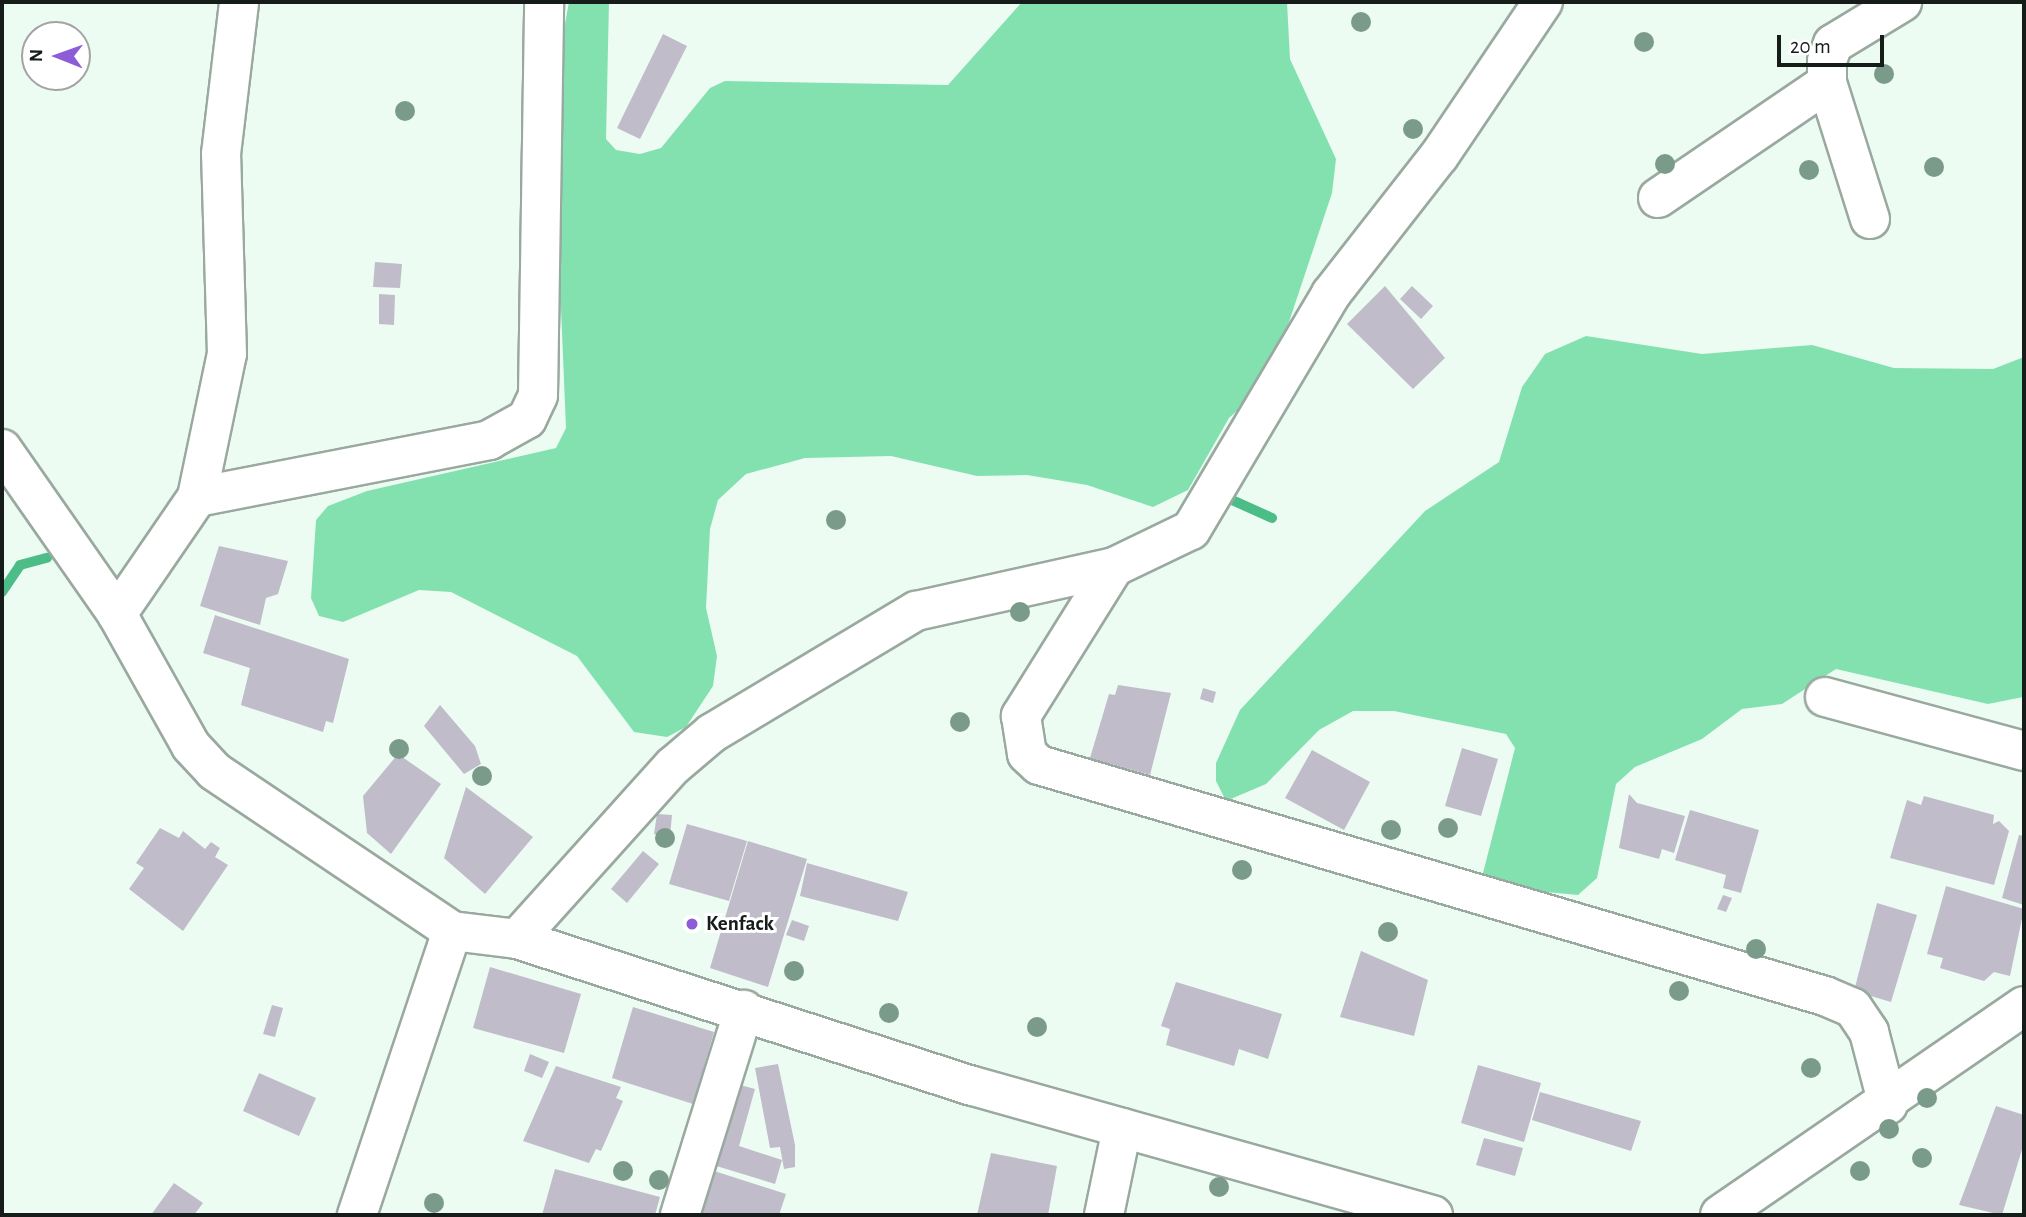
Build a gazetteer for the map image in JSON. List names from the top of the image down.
{
  "places": ["Kenfack"],
  "scale_bar": "20 m",
  "north": "left"
}
